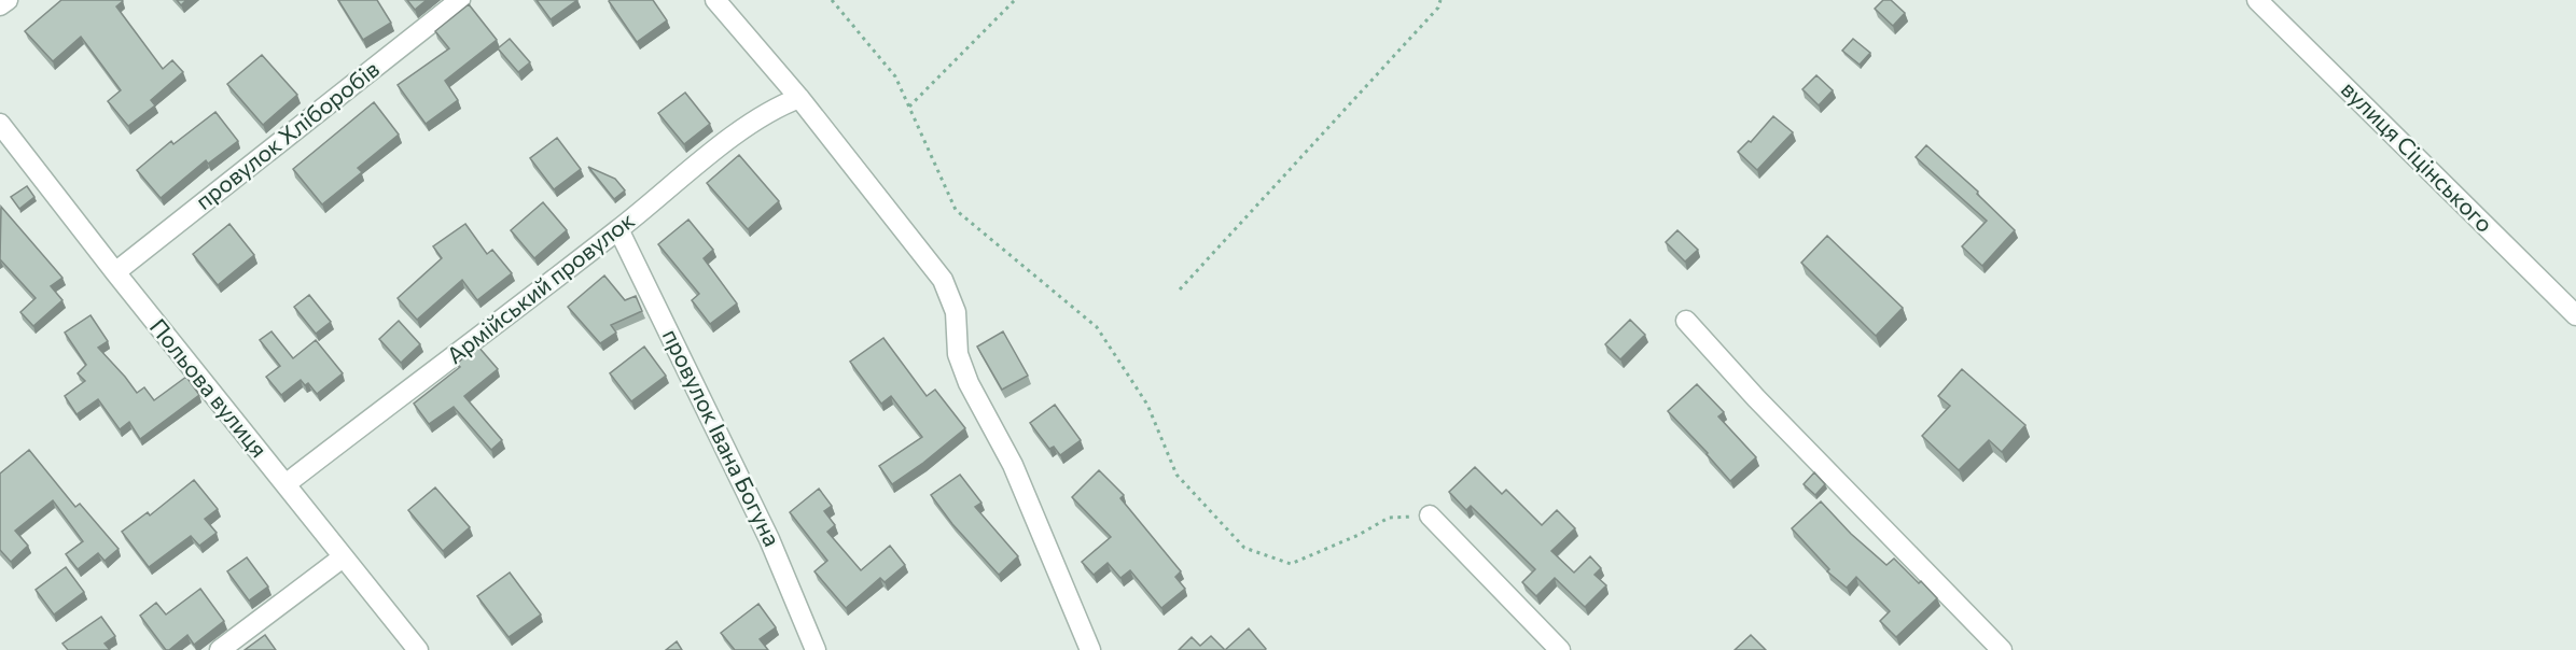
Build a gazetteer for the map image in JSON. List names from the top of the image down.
{
  "streets": {
    "street": [
      "провулок Хліборобів",
      "вулиця Сіцінського",
      "Армійський провулок",
      "Польова вулиця",
      "провулок Івана Богуна"
    ]
  },
  "crossings": [
    ["провулок Хліборобів", "Польова вулиця"],
    ["Армійський провулок", "Польова вулиця"],
    ["Армійський провулок", "провулок Івана Богуна"]
  ]
}
